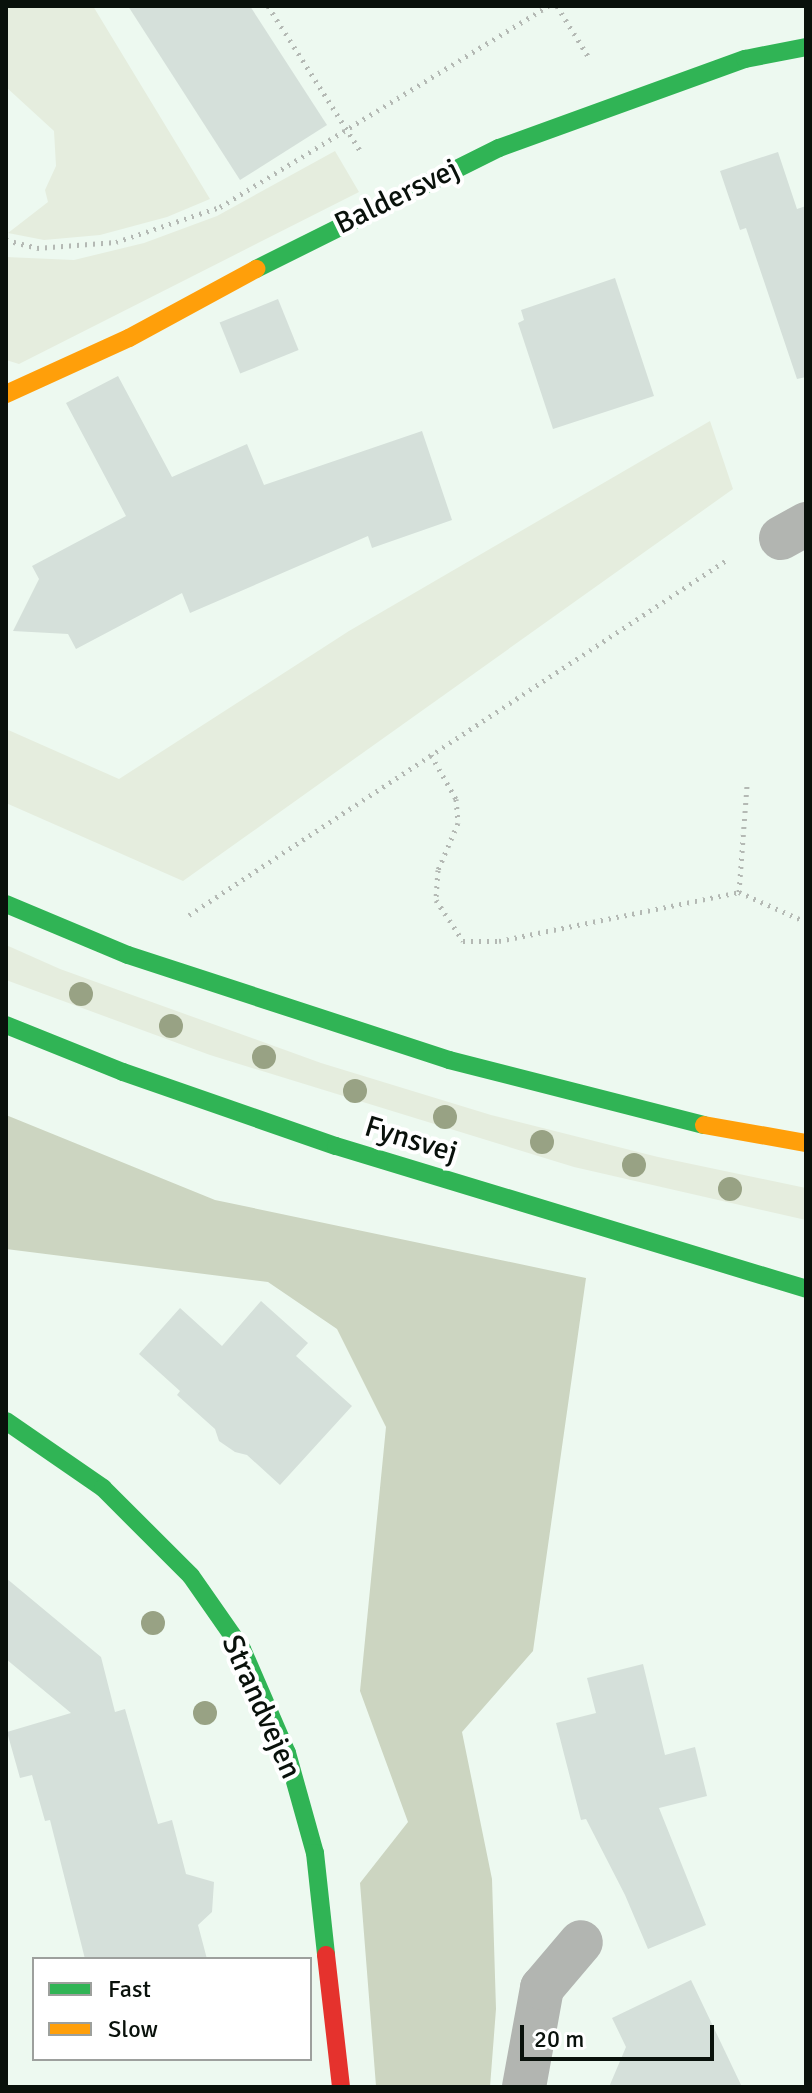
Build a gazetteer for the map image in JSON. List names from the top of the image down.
{
  "streets": {
    "main road": ["Baldersvej", "Fynsvej", "Strandvejen"]
  },
  "legend": ["Fast", "Slow"],
  "scale_bar": "20 m"
}
